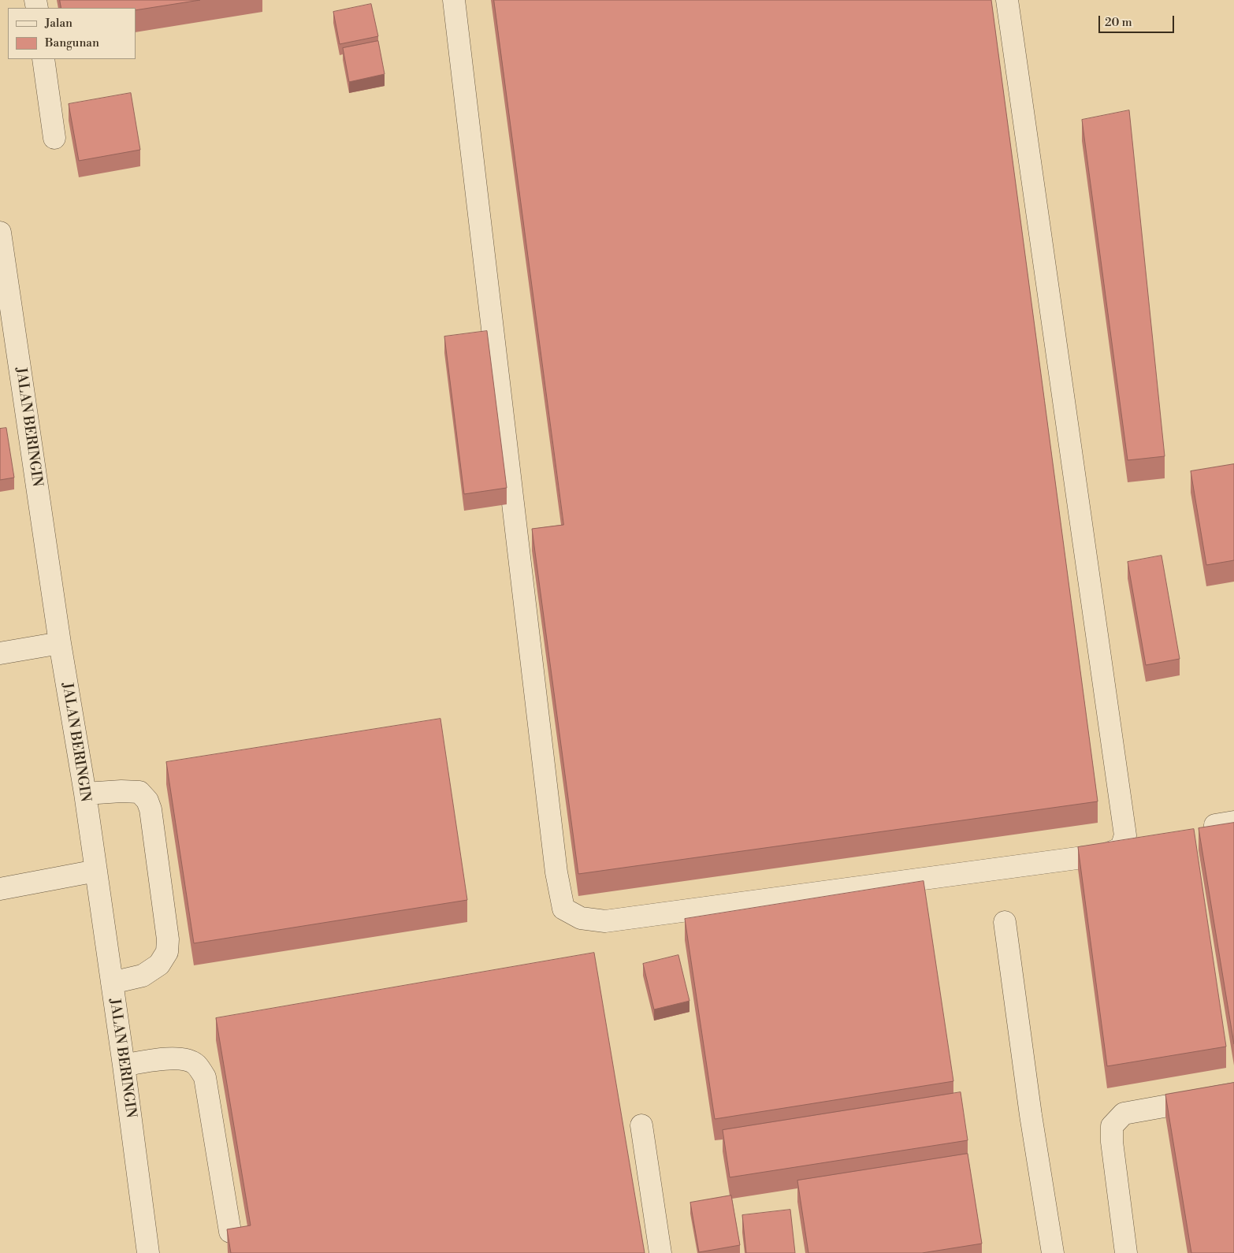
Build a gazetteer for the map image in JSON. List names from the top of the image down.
{
  "streets": {
    "lane": ["JALAN BERINGIN"]
  },
  "legend": ["Jalan", "Bangunan"],
  "scale_bar": "20 m"
}
